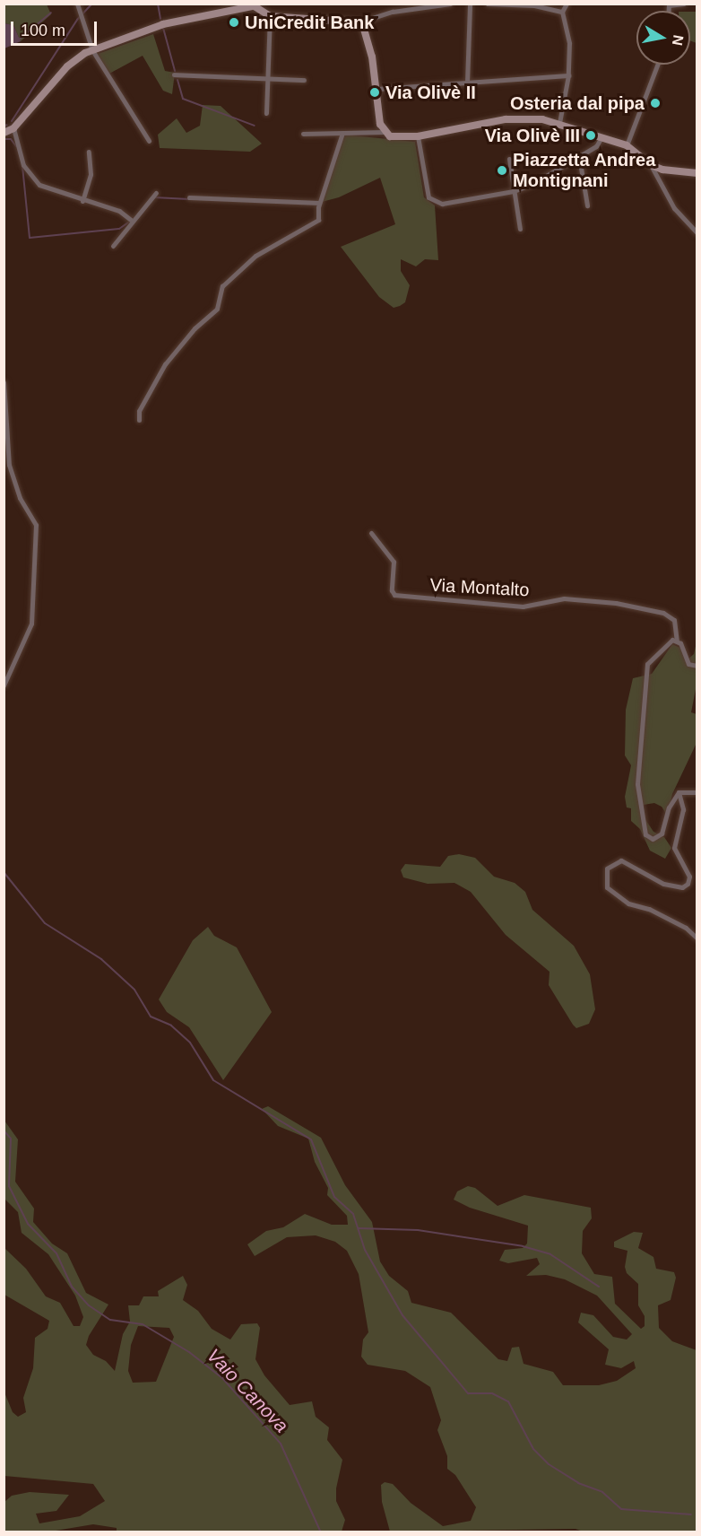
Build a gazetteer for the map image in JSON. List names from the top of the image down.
{
  "streets": {
    "street": ["Via Montalto"]
  },
  "water": ["Vaio Canova"],
  "places": [
    "UniCredit Bank",
    "Via Olivè II",
    "Osteria dal pipa",
    "Via Olivè III",
    "Piazzetta Andrea Montignani"
  ],
  "scale_bar": "100 m",
  "north": "right"
}
